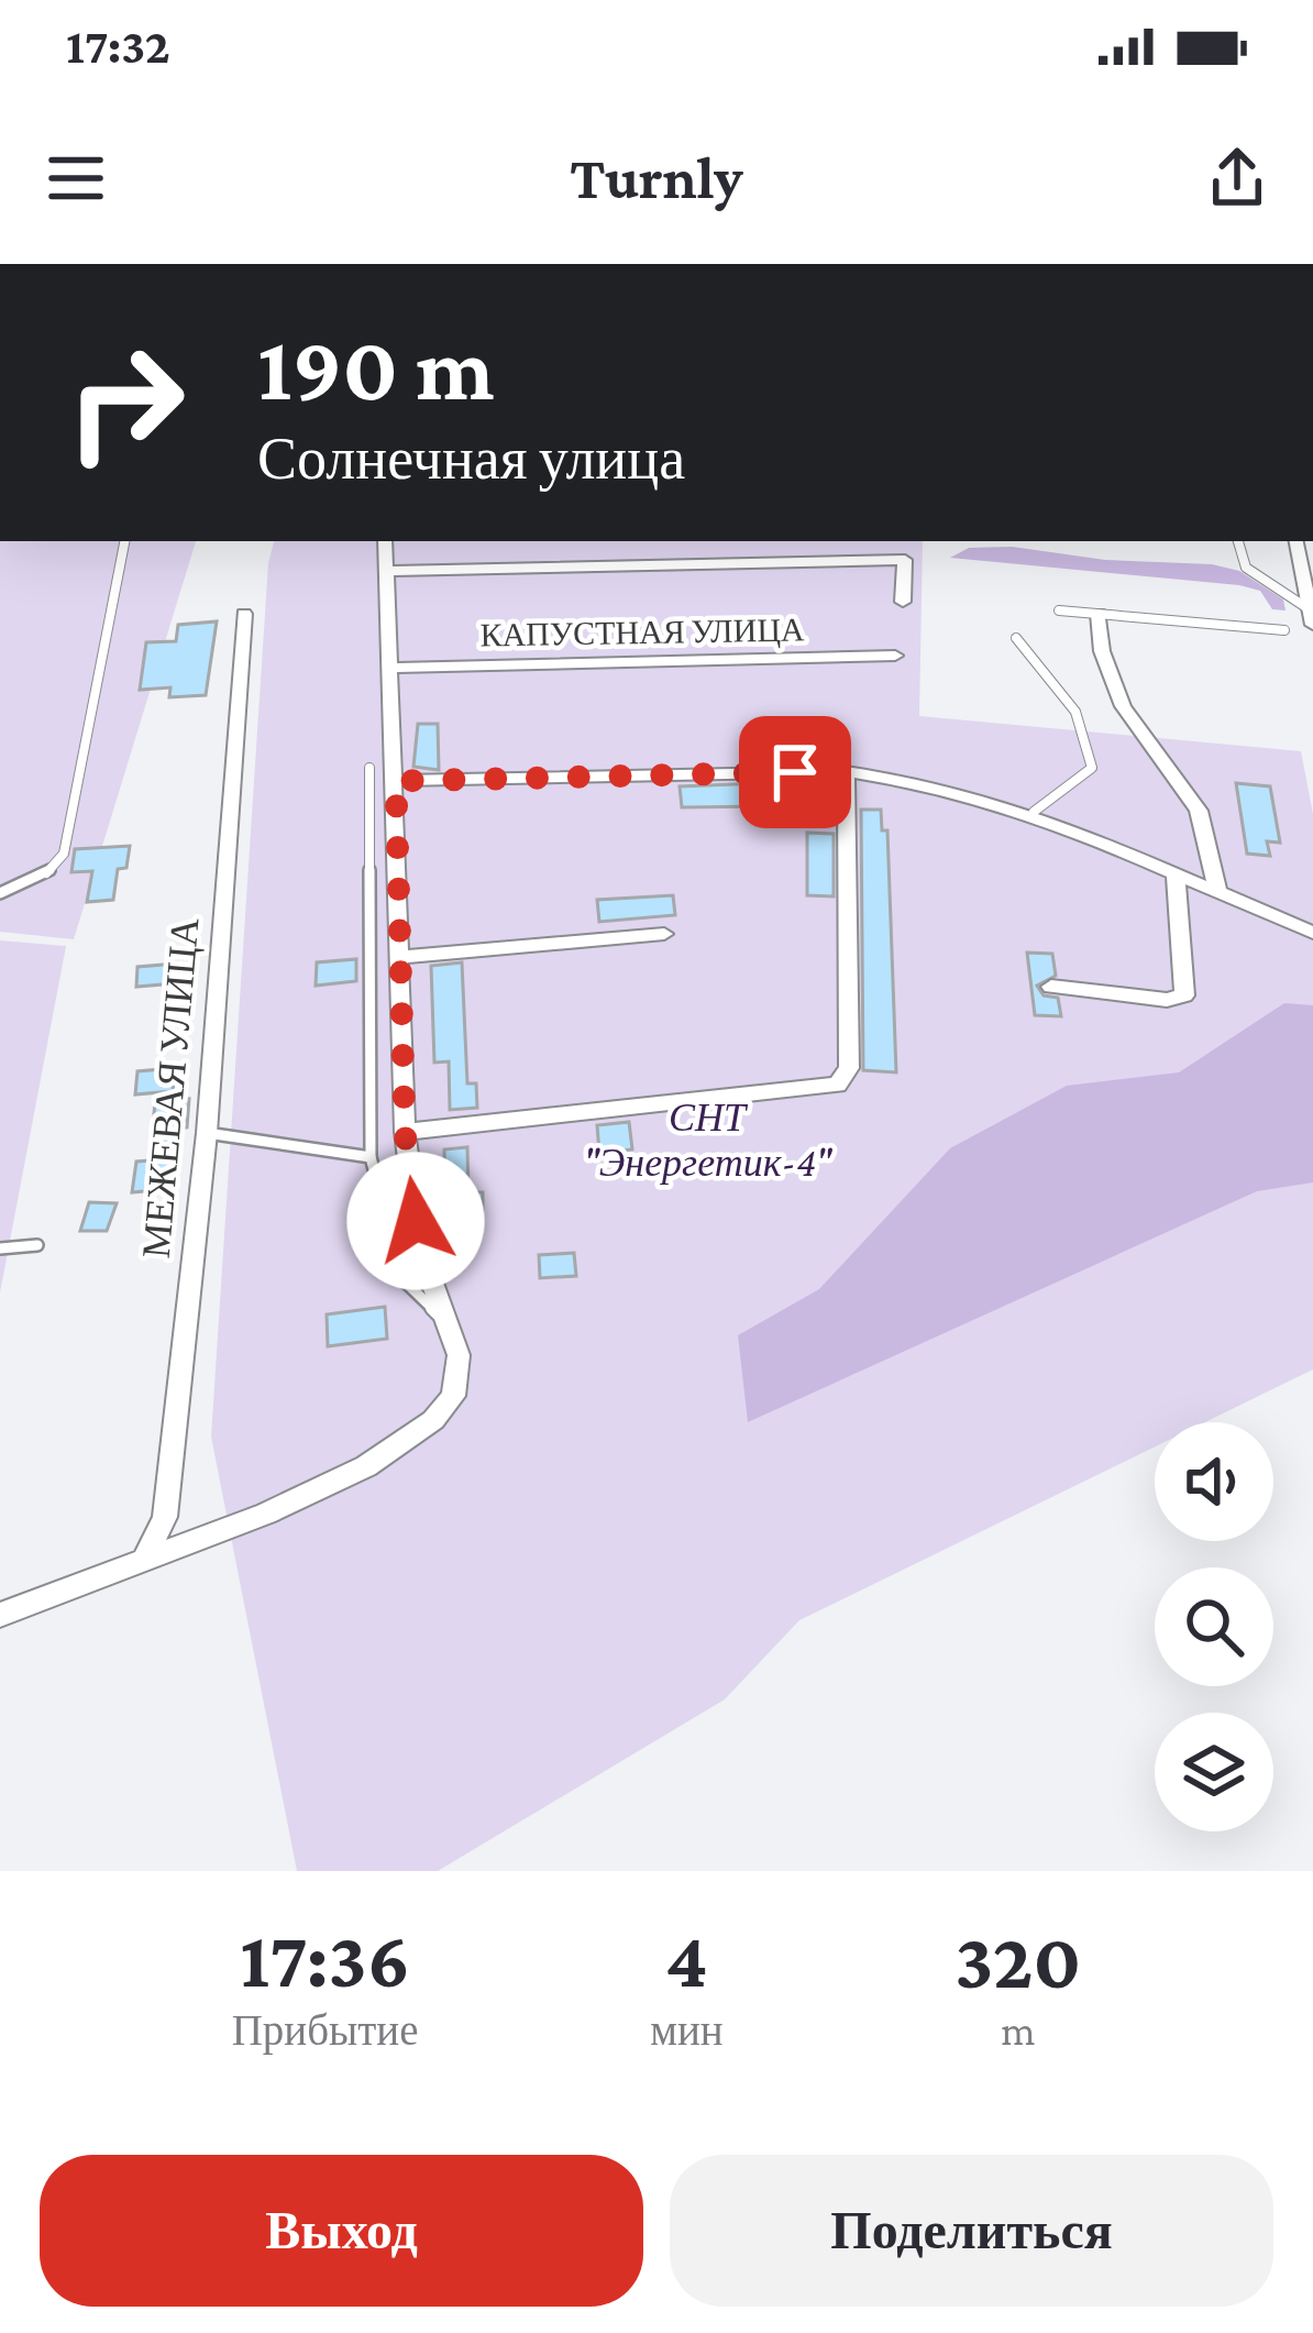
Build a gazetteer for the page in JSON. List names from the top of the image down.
{
  "streets": {
    "street": ["КАПУСТНАЯ УЛИЦА", "МЕЖЕВАЯ УЛИЦА"]
  },
  "parks": ["СНТ \"Энергетик-4\""],
  "page": {
    "status": "17:32",
    "header": "Turnly",
    "turn": ["190 m", "Солнечная улица"],
    "eta": [
      "17:36",
      "Прибытие",
      "4",
      "мин",
      "320",
      "m"
    ],
    "buttons": ["Выход", "Поделиться"]
  }
}
